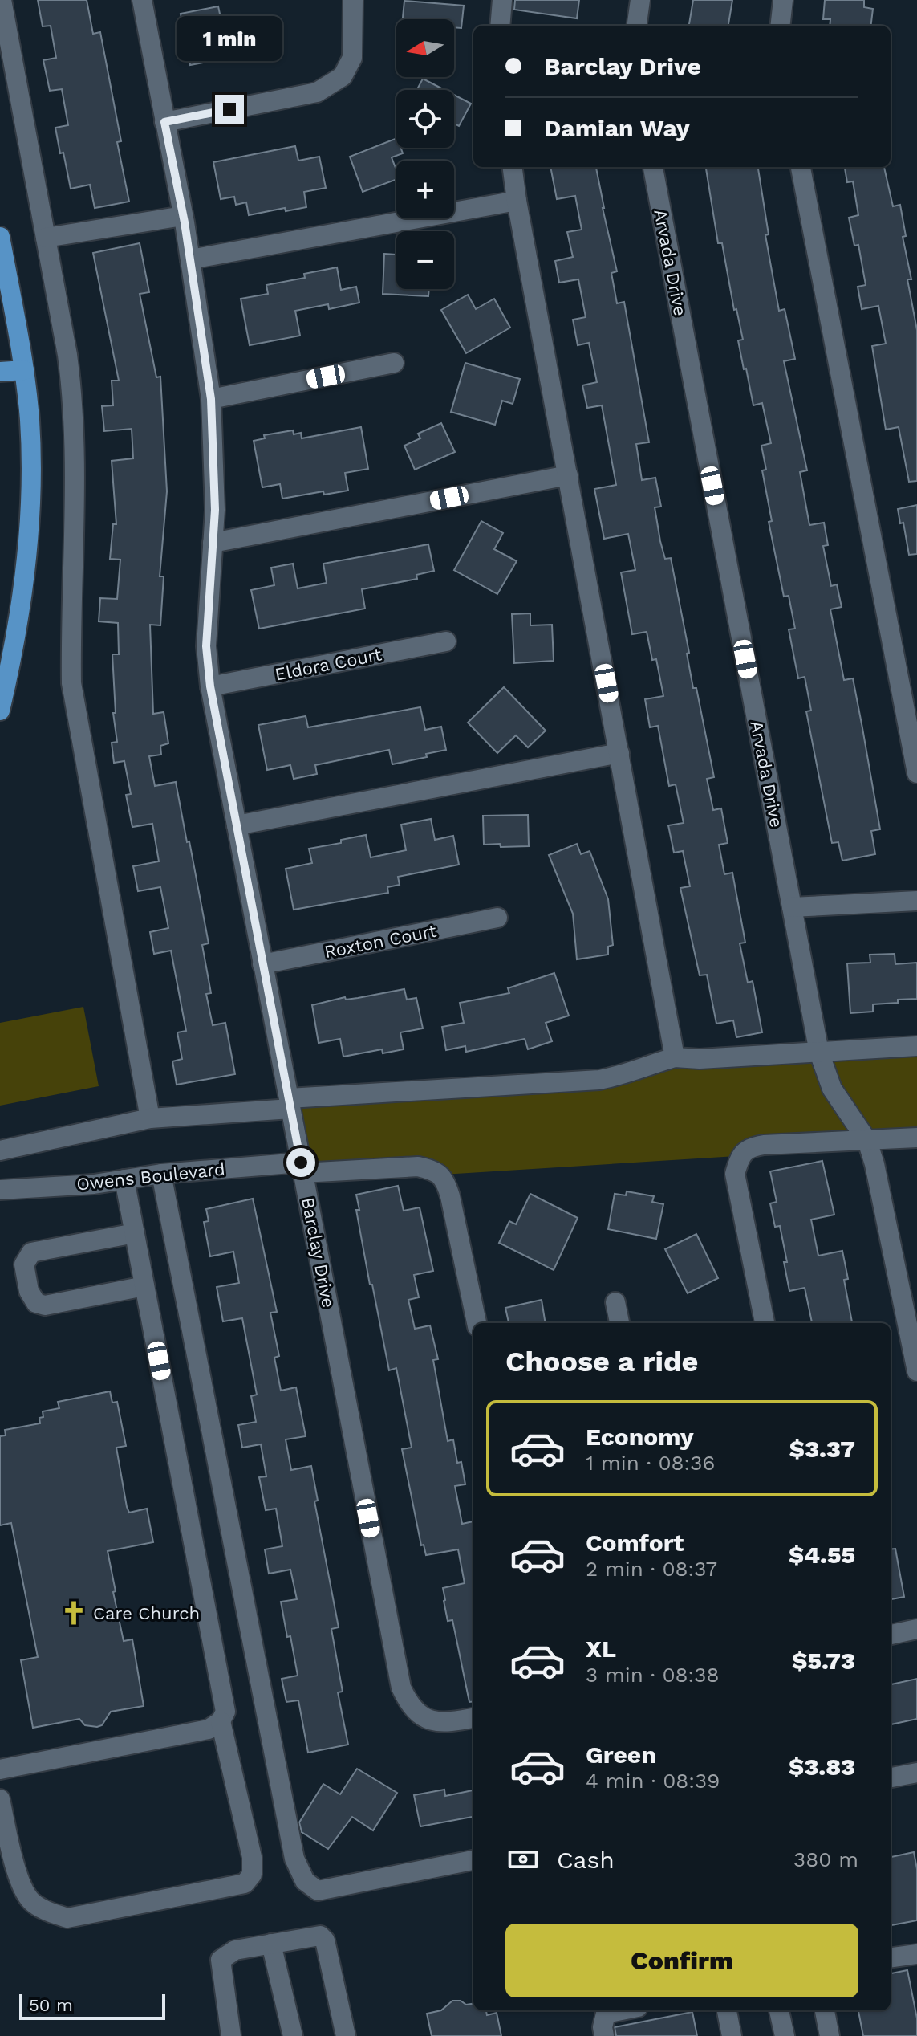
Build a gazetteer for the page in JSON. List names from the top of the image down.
{
  "streets": {
    "street": [
      "Arvada Drive",
      "Eldora Court",
      "Roxton Court",
      "Owens Boulevard",
      "Barclay Drive"
    ]
  },
  "crossings": [
    ["Eldora Court", "Barclay Drive"],
    ["Roxton Court", "Barclay Drive"],
    ["Owens Boulevard", "Barclay Drive"]
  ],
  "places": {
    "church": ["Care Church"]
  },
  "scale_bar": "50 m",
  "north": "left",
  "page": {
    "bubble": "1 min",
    "map_buttons": ["+", "−"],
    "banner": ["Barclay Drive", "Damian Way"],
    "heading": "Choose a ride",
    "list": [
      {
        "name": "Economy",
        "note": "1 min · 08:36",
        "value": "$3.37"
      },
      {
        "name": "Comfort",
        "note": "2 min · 08:37",
        "value": "$4.55"
      },
      {
        "name": "XL",
        "note": "3 min · 08:38",
        "value": "$5.73"
      },
      {
        "name": "Green",
        "note": "4 min · 08:39",
        "value": "$3.83"
      }
    ],
    "pay": ["Cash", "380 m"],
    "buttons": "Confirm",
    "scale": "50 m"
  }
}
